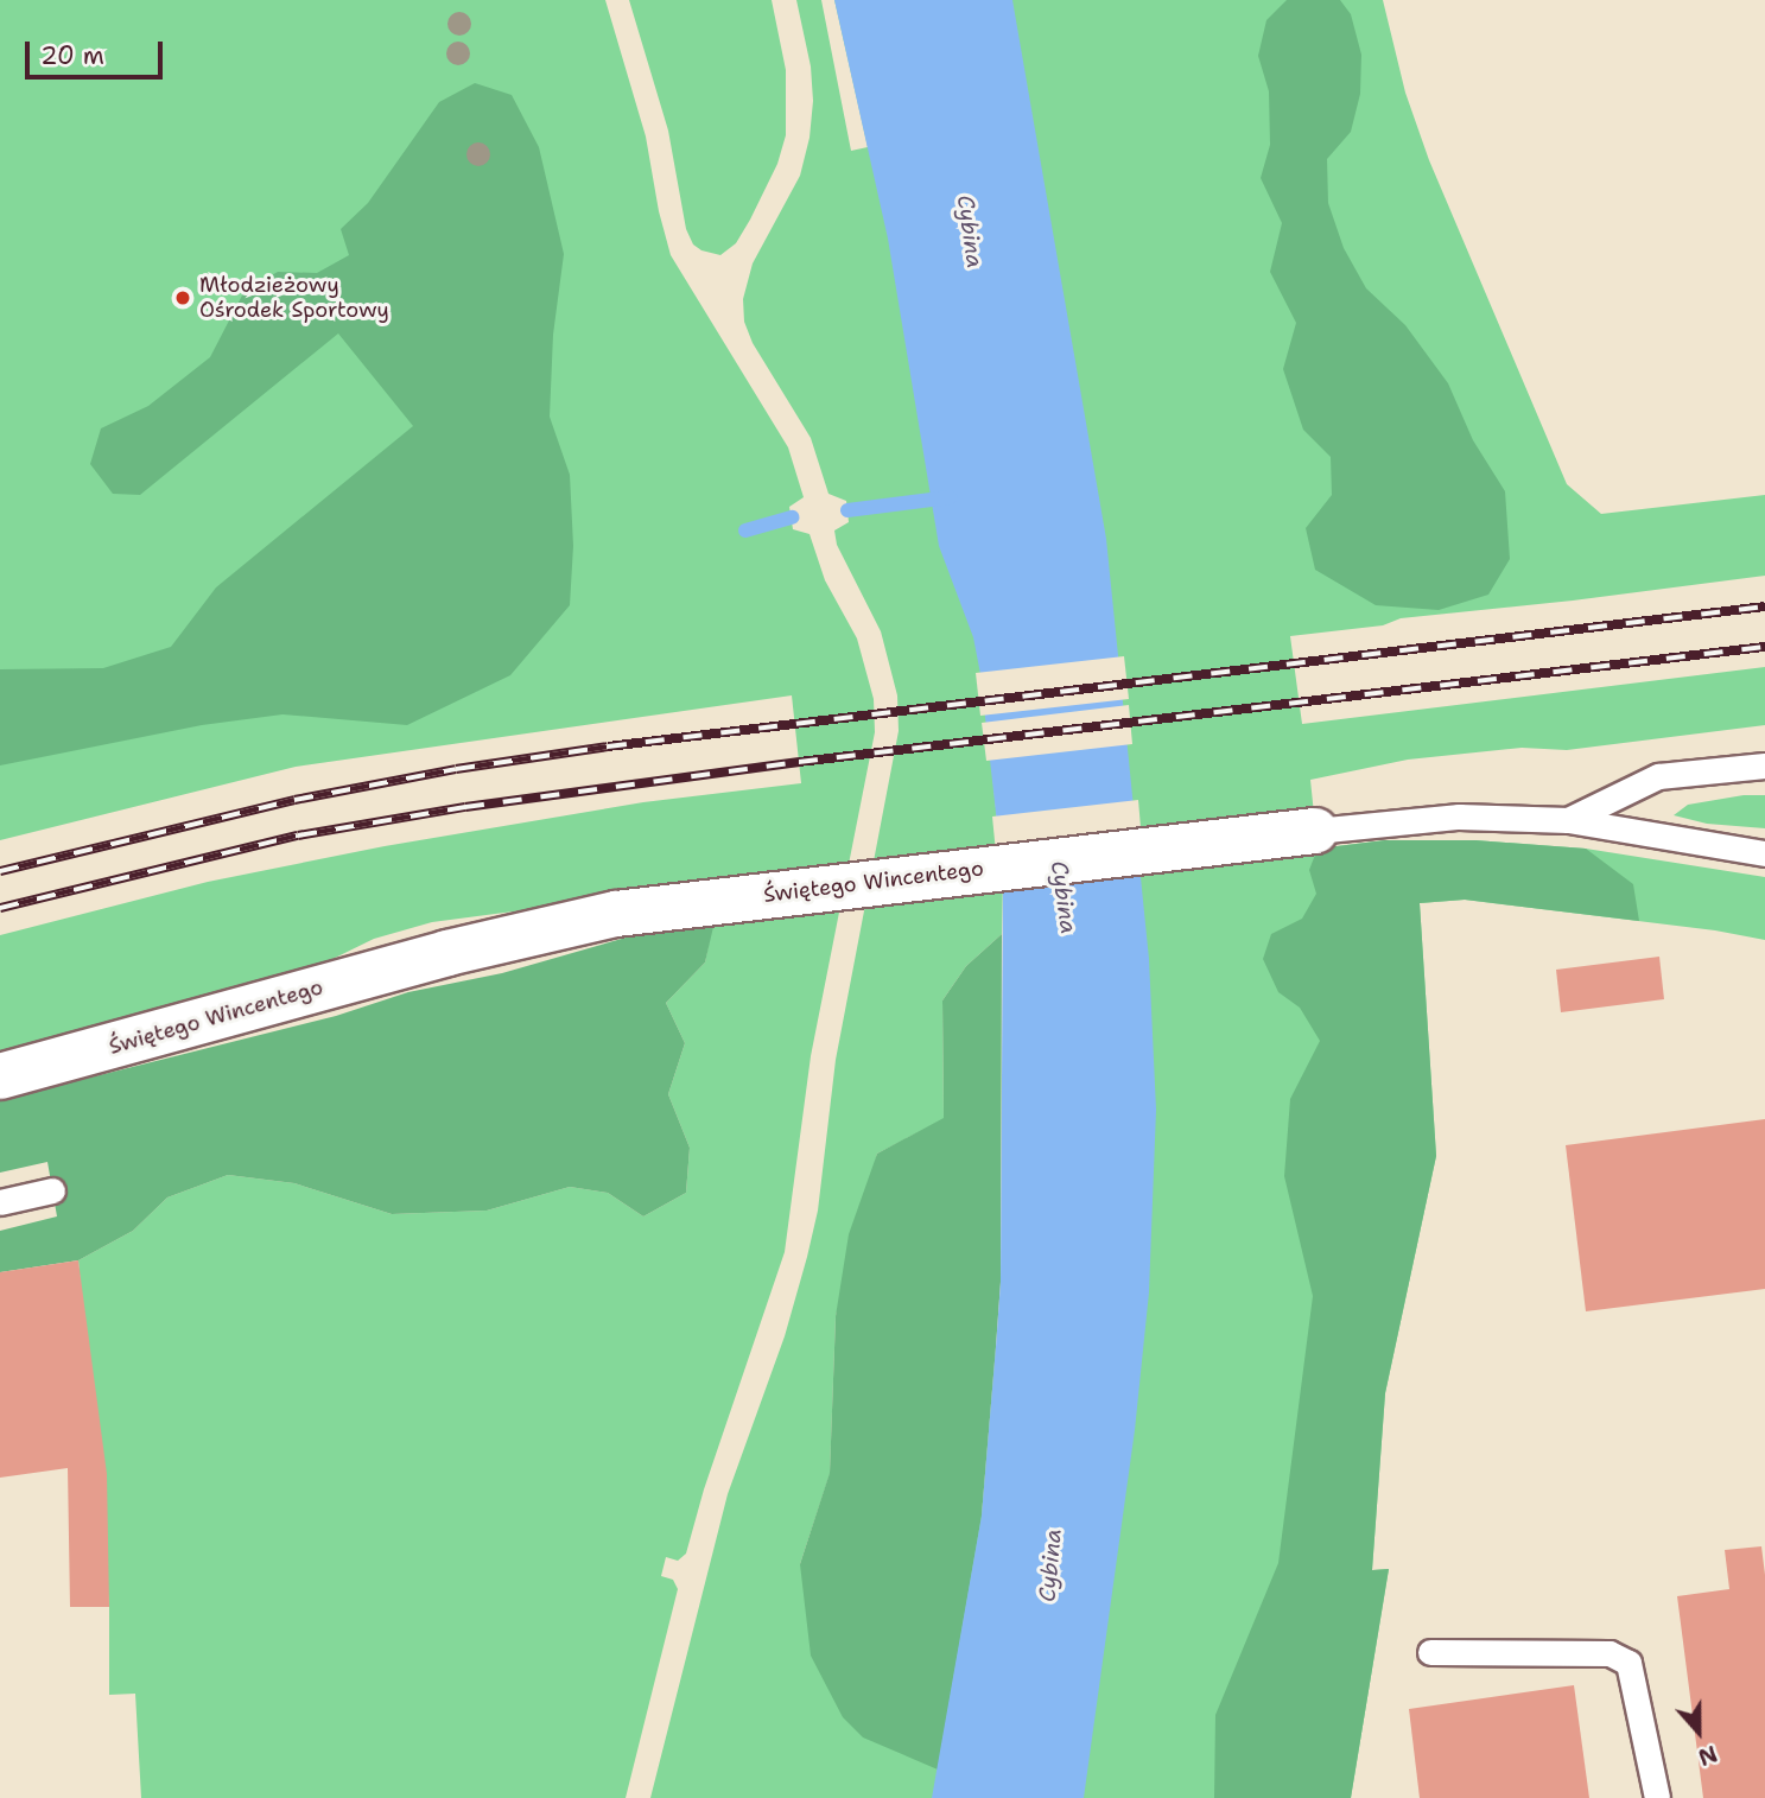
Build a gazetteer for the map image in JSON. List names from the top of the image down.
{
  "streets": {
    "street": ["Świętego Wincentego"]
  },
  "water": ["Cybina"],
  "places": ["Młodzieżowy Ośrodek Sportowy"],
  "scale_bar": "20 m",
  "north": "bottom"
}
